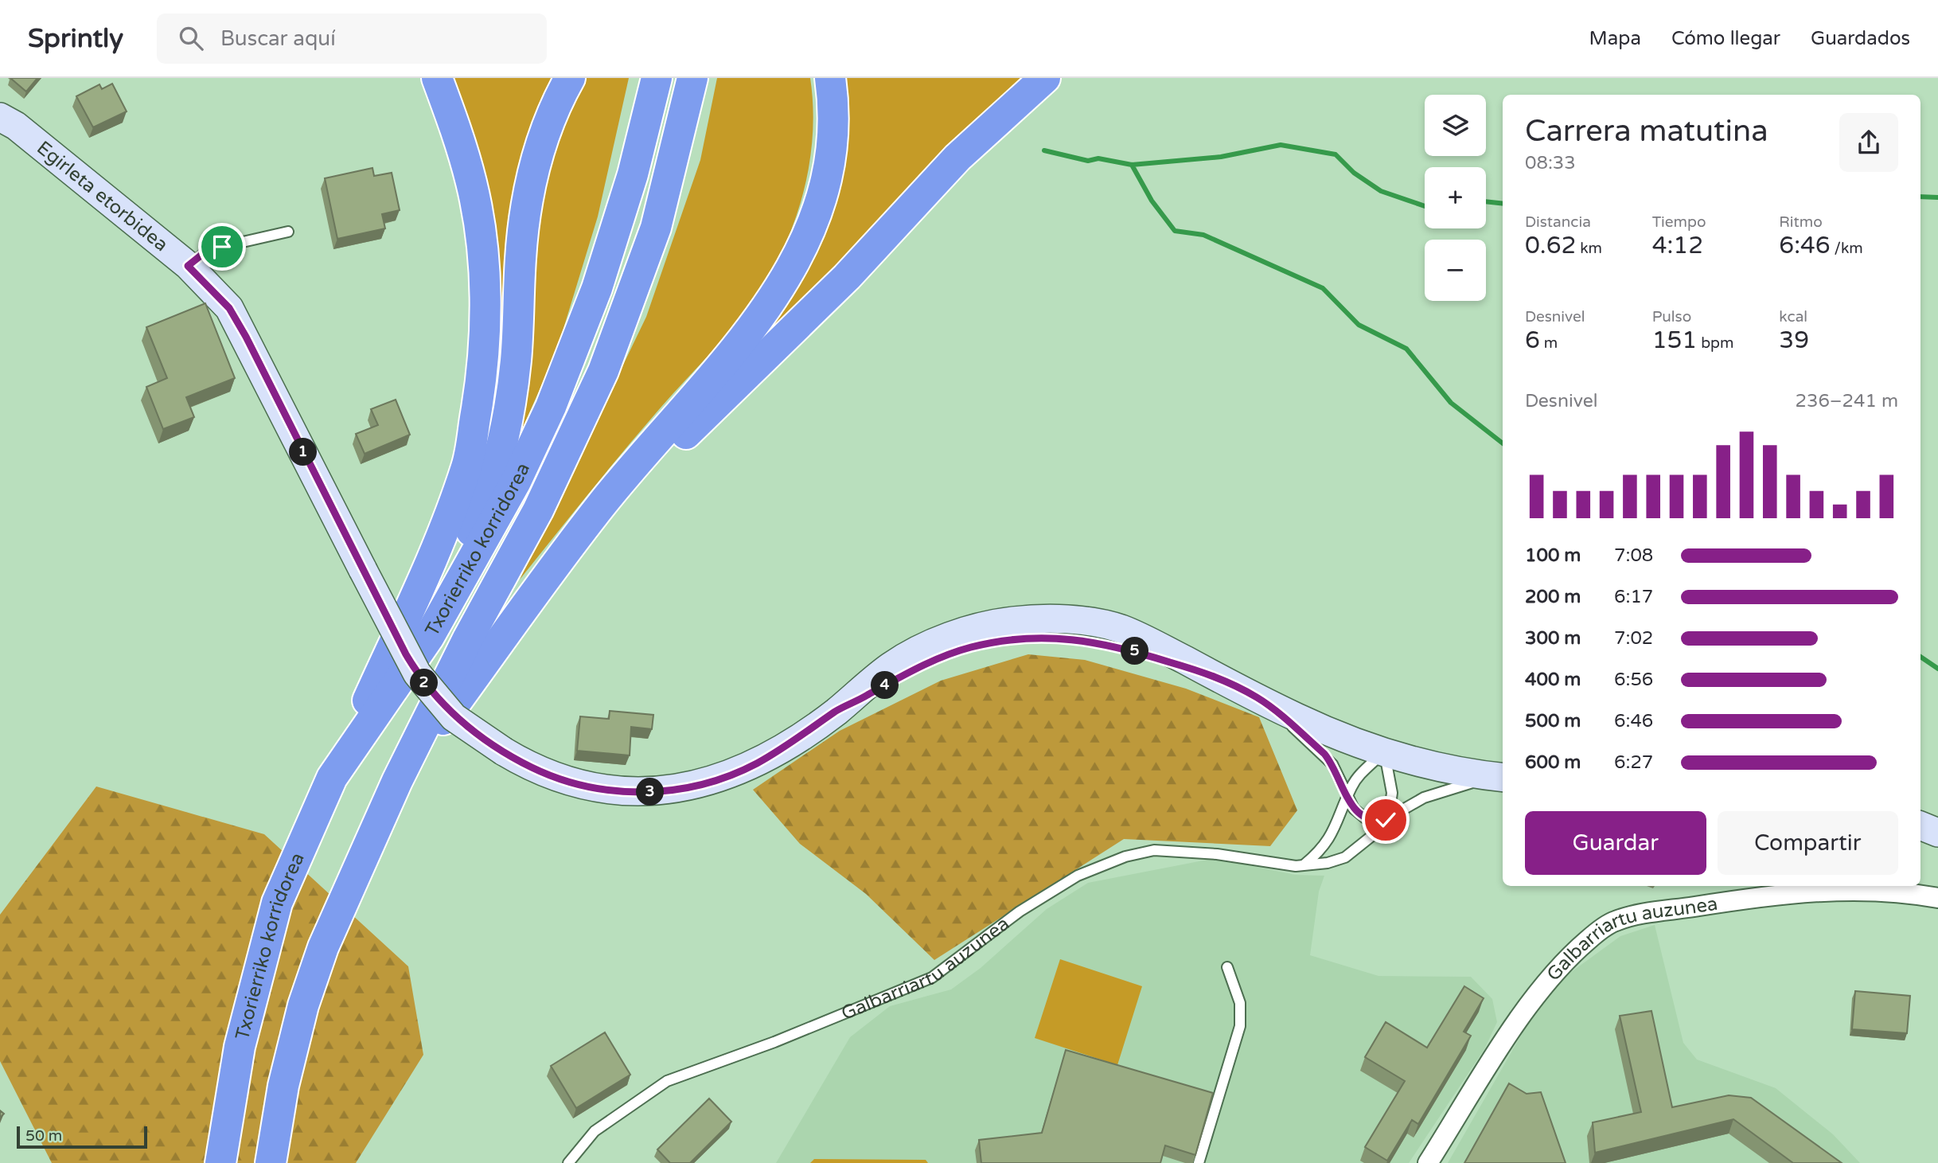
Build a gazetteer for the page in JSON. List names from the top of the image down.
{
  "streets": {
    "highway": ["Txorierriko korridorea"],
    "street": ["Egirleta etorbidea", "Galbarriartu auzunea"]
  },
  "scale_bar": "50 m",
  "page": {
    "header": "Sprintly",
    "search": "Buscar aquí",
    "nav": ["Mapa", "Cómo llegar", "Guardados"],
    "map_buttons": ["+", "−"],
    "heading": ["Carrera matutina", "08:33"],
    "stats": [
      ["Distancia", "0.62 km"],
      ["Tiempo", "4:12"],
      ["Ritmo", "6:46 /km"],
      ["Desnivel", "6 m"],
      ["Pulso", "151 bpm"],
      ["kcal", "39"]
    ],
    "chart": ["Desnivel", "236–241 m"],
    "pins": [
      "1",
      "5",
      "2",
      "4",
      "3"
    ],
    "list": [
      {
        "name": "100 m",
        "note": "7:08"
      },
      {
        "name": "200 m",
        "note": "6:17"
      },
      {
        "name": "300 m",
        "note": "7:02"
      },
      {
        "name": "400 m",
        "note": "6:56"
      },
      {
        "name": "500 m",
        "note": "6:46"
      },
      {
        "name": "600 m",
        "note": "6:27"
      }
    ],
    "buttons": ["Guardar", "Compartir"],
    "scale": "50 m"
  }
}
